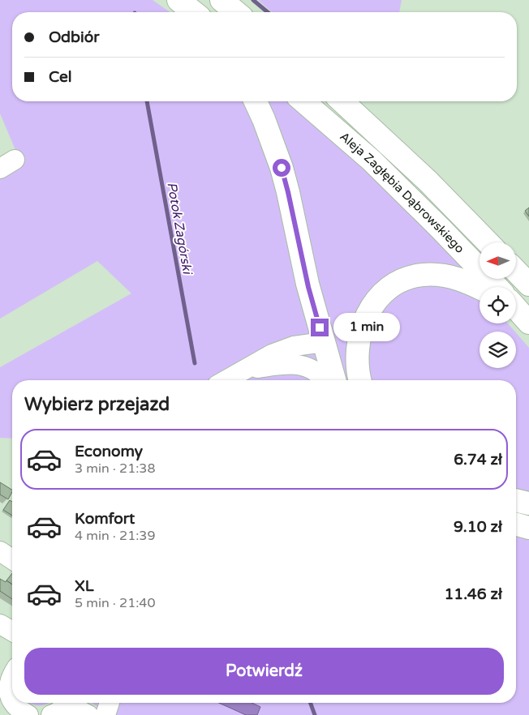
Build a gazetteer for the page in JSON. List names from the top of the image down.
{
  "streets": {
    "main road": ["Aleja Zagłębia Dąbrowskiego"]
  },
  "water": ["Potok Zagórski"],
  "north": "left",
  "page": {
    "banner": ["Odbiór", "Cel"],
    "bubble": "1 min",
    "heading": "Wybierz przejazd",
    "list": [
      {
        "name": "Economy",
        "note": "3 min · 21:38",
        "value": "6.74 zł"
      },
      {
        "name": "Komfort",
        "note": "4 min · 21:39",
        "value": "9.10 zł"
      },
      {
        "name": "XL",
        "note": "5 min · 21:40",
        "value": "11.46 zł"
      }
    ],
    "buttons": "Potwierdź"
  }
}
